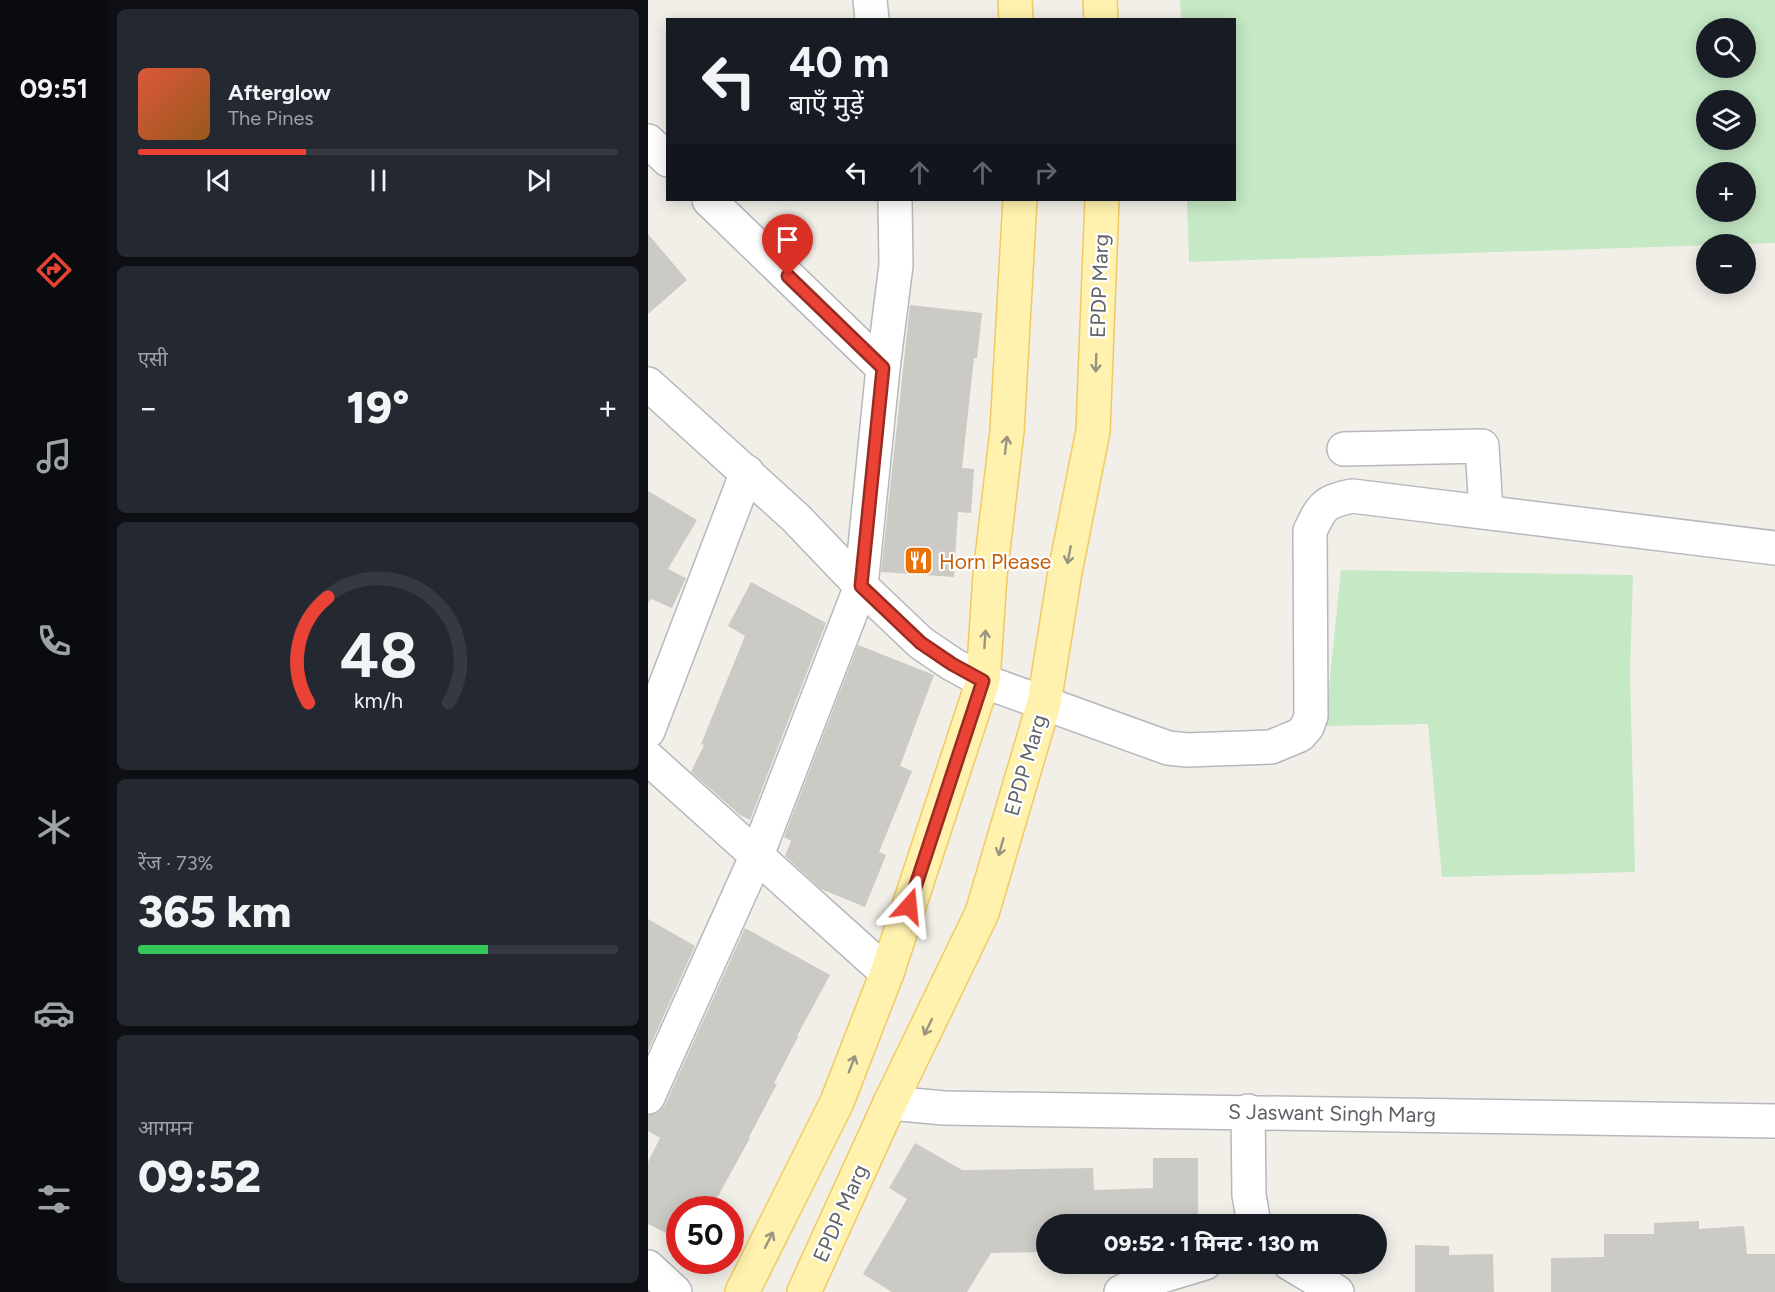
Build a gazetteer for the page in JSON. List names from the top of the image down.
{
  "streets": {
    "main road": ["EPDP Marg"],
    "street": ["S Jaswant Singh Marg"]
  },
  "crossings": [
    ["EPDP Marg", "S Jaswant Singh Marg"]
  ],
  "places": {
    "restaurant": ["Horn Please"]
  },
  "page": {
    "tabs": "09:51",
    "map_buttons": ["+", "−"],
    "turn": ["40 m", "बाएँ मुड़ें"],
    "song": ["Afterglow", "The Pines"],
    "tile": [
      "एसी",
      ["रेंज · 73%", "365 km"],
      ["आगमन", "09:52"]
    ],
    "heat": ["−", "19°", "+"],
    "limit": "50",
    "trip": "09:52 · 1 मिनट · 130 m",
    "gauge": ["48", "km/h"]
  }
}
